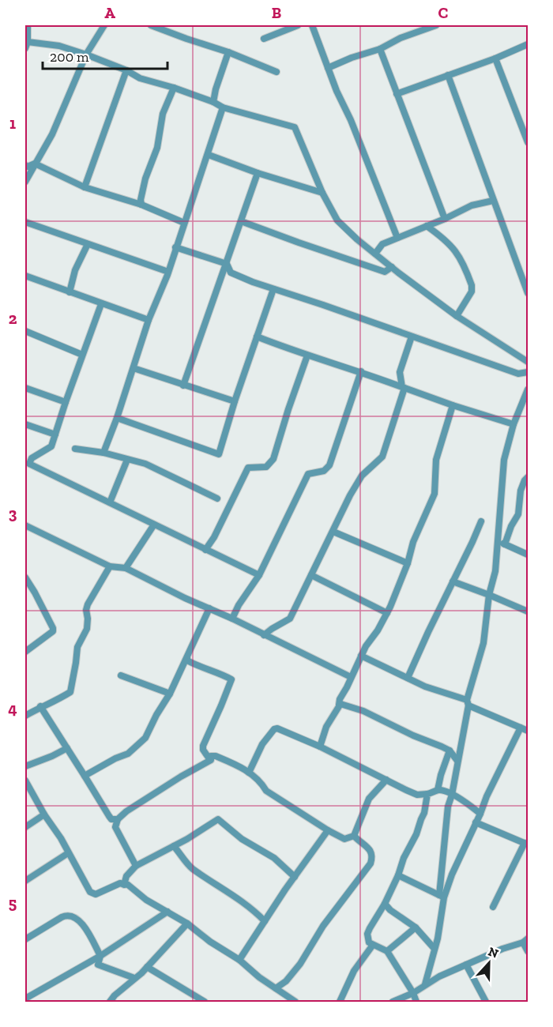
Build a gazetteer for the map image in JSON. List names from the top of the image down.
{
  "scale_bar": "200 m",
  "north": "top",
  "grid": {
    "columns": ["A", "B", "C"],
    "rows": [
      "1",
      "2",
      "3",
      "4",
      "5"
    ]
  }
}
